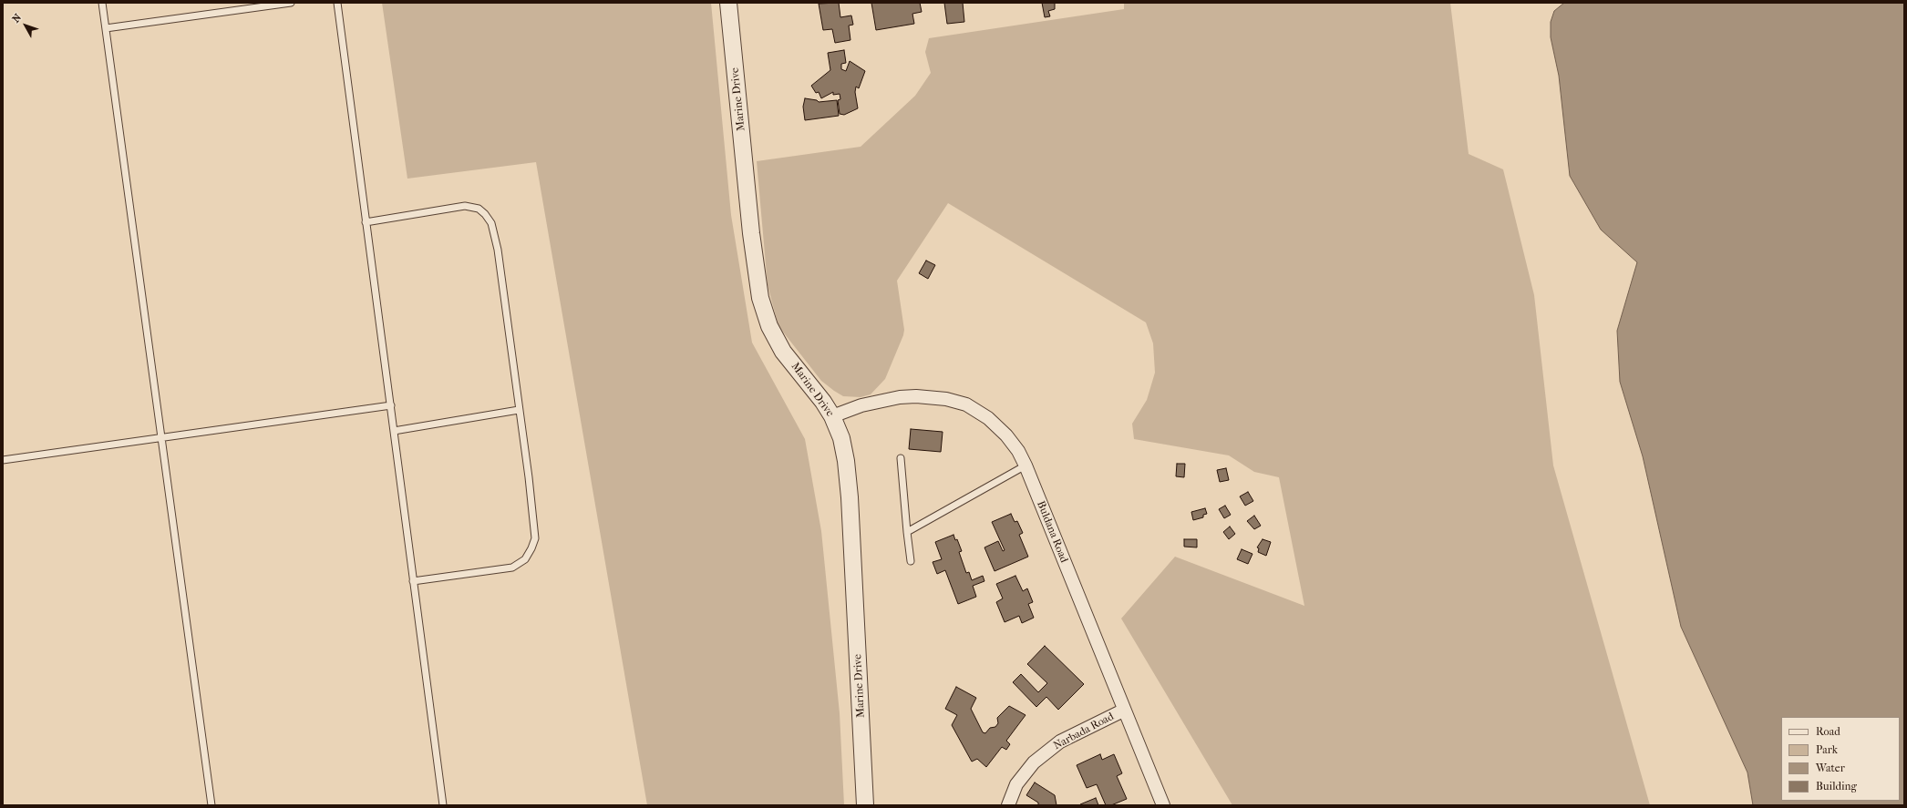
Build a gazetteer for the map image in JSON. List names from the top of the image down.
{
  "streets": {
    "street": ["Marine Drive", "Buldana Road", "Narbada Road"]
  },
  "crossings": [
    ["Marine Drive", "Buldana Road"],
    ["Buldana Road", "Narbada Road"]
  ],
  "legend": [
    "Road",
    "Park",
    "Water",
    "Building"
  ],
  "north": "top left"
}
